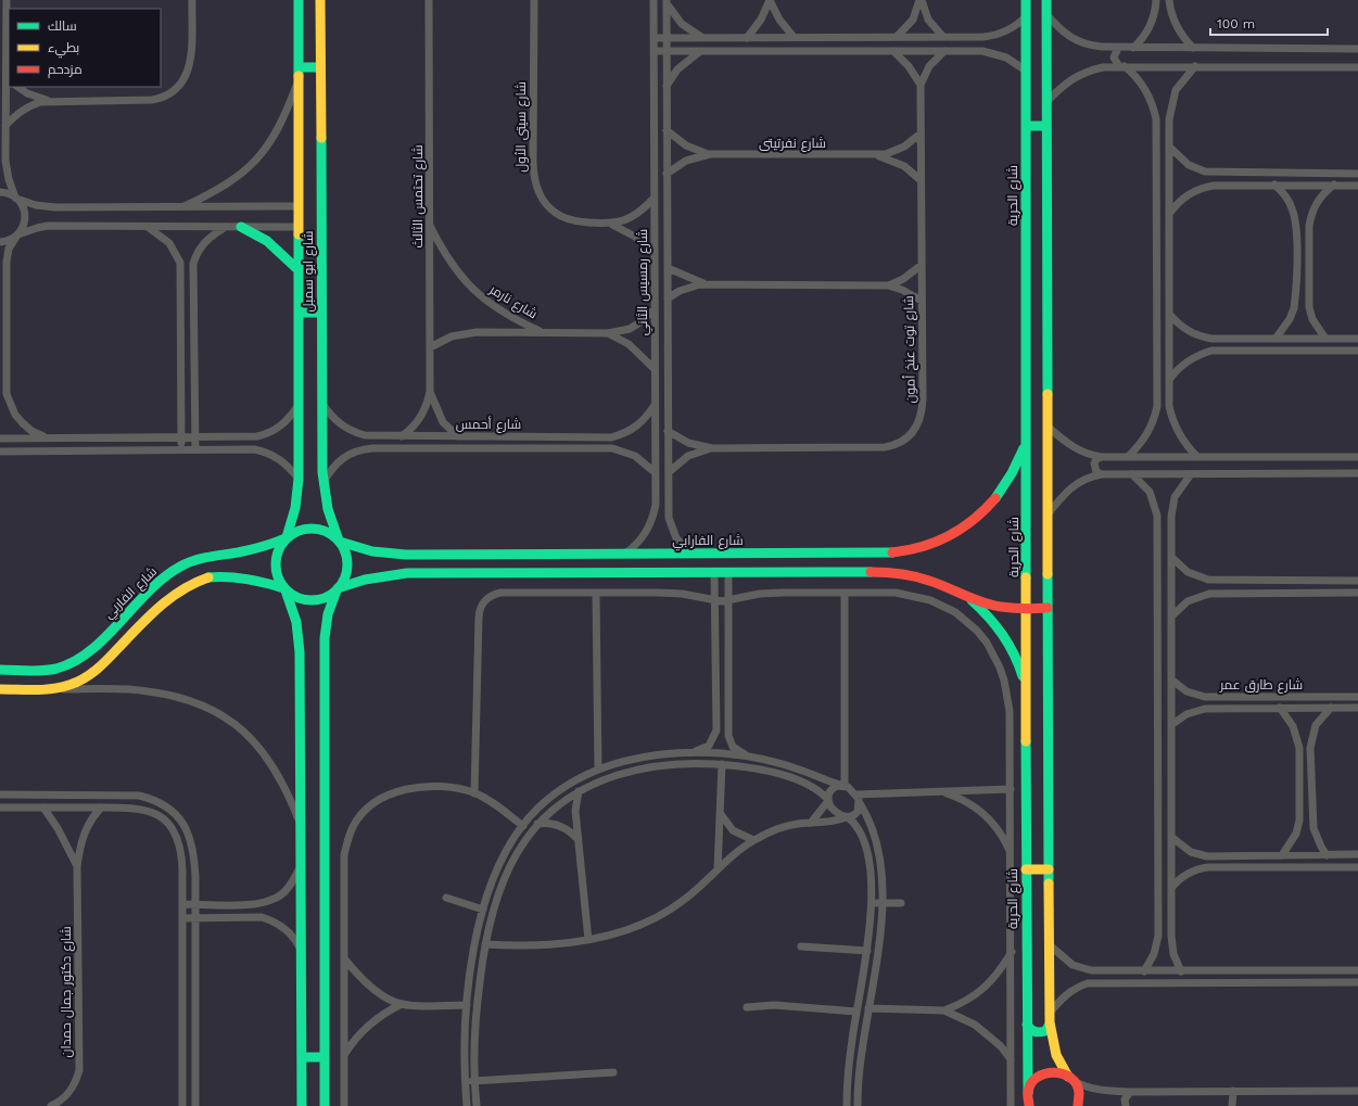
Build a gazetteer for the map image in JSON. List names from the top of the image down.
{
  "streets": {
    "street": [
      "شارع سيتى الأول",
      "شارع نفرتيتى",
      "شارع الحرية",
      "شارع تحتمس الثالث",
      "شارع ابو سمبل",
      "شارع رمسيس الثاني",
      "شارع نارمر",
      "شارع توت عنخ أمون",
      "شارع أحمس",
      "شارع الفارابي",
      "شارع الفاربي",
      "شارع طارق عمر",
      "شارع دكتور جمال حمدان"
    ]
  },
  "crossings": [
    ["شارع سيتى الأول", "شارع رمسيس الثاني"],
    ["شارع نفرتيتى", "شارع رمسيس الثاني"],
    ["شارع نفرتيتى", "شارع توت عنخ أمون"],
    ["شارع الحرية", "شارع الفارابي"],
    ["شارع تحتمس الثالث", "شارع نارمر"],
    ["شارع تحتمس الثالث", "شارع أحمس"],
    ["شارع ابو سمبل", "شارع أحمس"],
    ["شارع ابو سمبل", "شارع الفارابي"],
    ["شارع ابو سمبل", "شارع الفاربي"],
    ["شارع رمسيس الثاني", "شارع نارمر"],
    ["شارع رمسيس الثاني", "شارع توت عنخ أمون"],
    ["شارع رمسيس الثاني", "شارع أحمس"],
    ["شارع رمسيس الثاني", "شارع الفارابي"],
    ["شارع الفارابي", "شارع الفاربي"]
  ],
  "legend": ["سالك", "بطيء", "مزدحم"],
  "scale_bar": "100 m"
}
